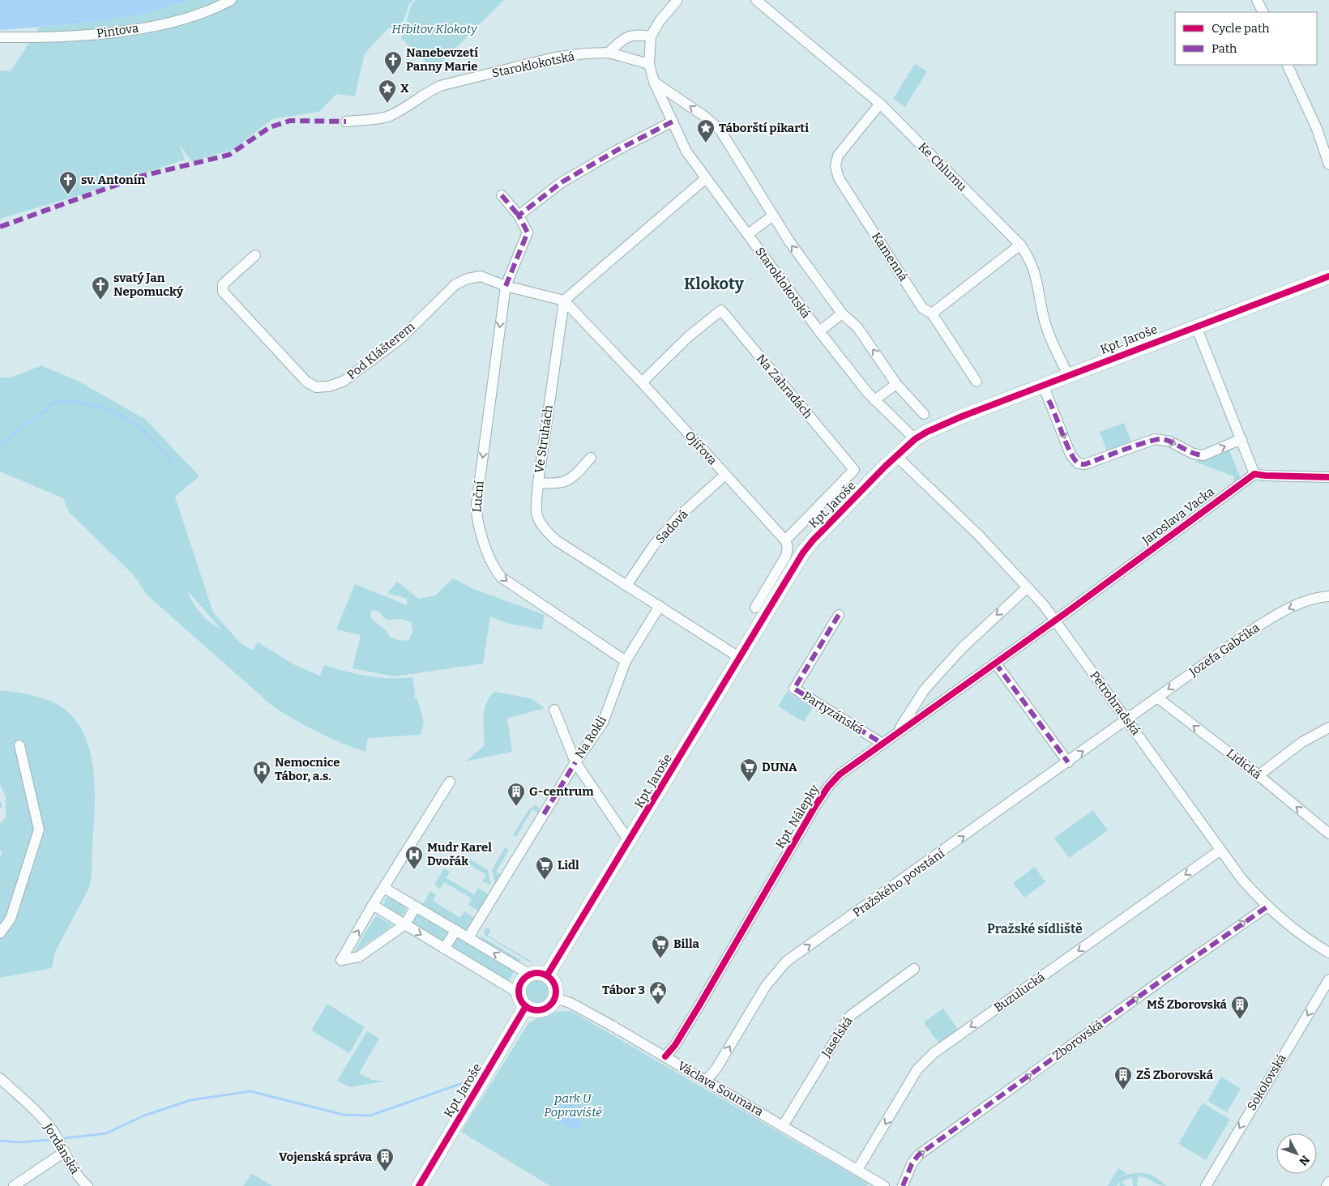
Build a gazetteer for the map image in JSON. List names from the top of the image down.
{
  "streets": {
    "street": [
      "Pintova",
      "Staroklokotská",
      "Ke Chlumu",
      "Kamenná",
      "Kpt. Jaroše",
      "Pod Klášterem",
      "Na Zahradách",
      "Ve Struhách",
      "Ojířova",
      "Luční",
      "Jaroslava Vacka",
      "Sadová",
      "Jozefa Gabčíka",
      "Petrohradská",
      "Partyzánská",
      "Na Rokli",
      "Lidická",
      "Kpt. Nálepky",
      "Pražského povstání",
      "Buzulucká",
      "Jaselská",
      "Zborovská",
      "Sokolovská",
      "Václava Soumara",
      "Jordánská"
    ]
  },
  "crossings": [
    ["Staroklokotská", "Kpt. Jaroše"],
    ["Ke Chlumu", "Kamenná"],
    ["Ke Chlumu", "Kpt. Jaroše"],
    ["Kpt. Jaroše", "Ve Struhách"],
    ["Kpt. Jaroše", "Petrohradská"],
    ["Kpt. Jaroše", "Na Rokli"],
    ["Kpt. Jaroše", "Václava Soumara"],
    ["Pod Klášterem", "Ve Struhách"],
    ["Pod Klášterem", "Ojířova"],
    ["Pod Klášterem", "Luční"],
    ["Na Zahradách", "Ojířova"],
    ["Ve Struhách", "Ojířova"],
    ["Ve Struhách", "Sadová"],
    ["Ve Struhách", "Na Rokli"],
    ["Ojířova", "Sadová"],
    ["Luční", "Na Rokli"],
    ["Jaroslava Vacka", "Petrohradská"],
    ["Jaroslava Vacka", "Kpt. Nálepky"],
    ["Jozefa Gabčíka", "Petrohradská"],
    ["Jozefa Gabčíka", "Lidická"],
    ["Jozefa Gabčíka", "Pražského povstání"],
    ["Petrohradská", "Kpt. Nálepky"],
    ["Petrohradská", "Pražského povstání"],
    ["Petrohradská", "Buzulucká"],
    ["Petrohradská", "Zborovská"],
    ["Partyzánská", "Kpt. Nálepky"],
    ["Kpt. Nálepky", "Václava Soumara"],
    ["Pražského povstání", "Václava Soumara"],
    ["Buzulucká", "Václava Soumara"],
    ["Jaselská", "Václava Soumara"]
  ],
  "one_way": [
    "Luční",
    "Jozefa Gabčíka",
    "Lidická",
    "Pražského povstání",
    "Buzulucká",
    "Zborovská",
    "Sokolovská"
  ],
  "districts": ["Klokoty", "Pražské sídliště"],
  "parks": ["Hřbitov Klokoty", "park U Popraviště"],
  "places": {
    "church": ["Nanebevzetí Panny Marie", "sv. Antonín", "svatý Jan Nepomucký"],
    "place": ["X", "Táborští pikarti"],
    "supermarket": ["DUNA", "Lidl", "Billa"],
    "hospital": ["Nemocnice Tábor, a.s.", "Mudr Karel Dvořák"],
    "building": [
      "G-centrum",
      "MŠ Zborovská",
      "ZŠ Zborovská",
      "Vojenská správa"
    ],
    "public building": ["Tábor 3"]
  },
  "legend": ["Cycle path", "Path"],
  "north": "bottom right"
}
